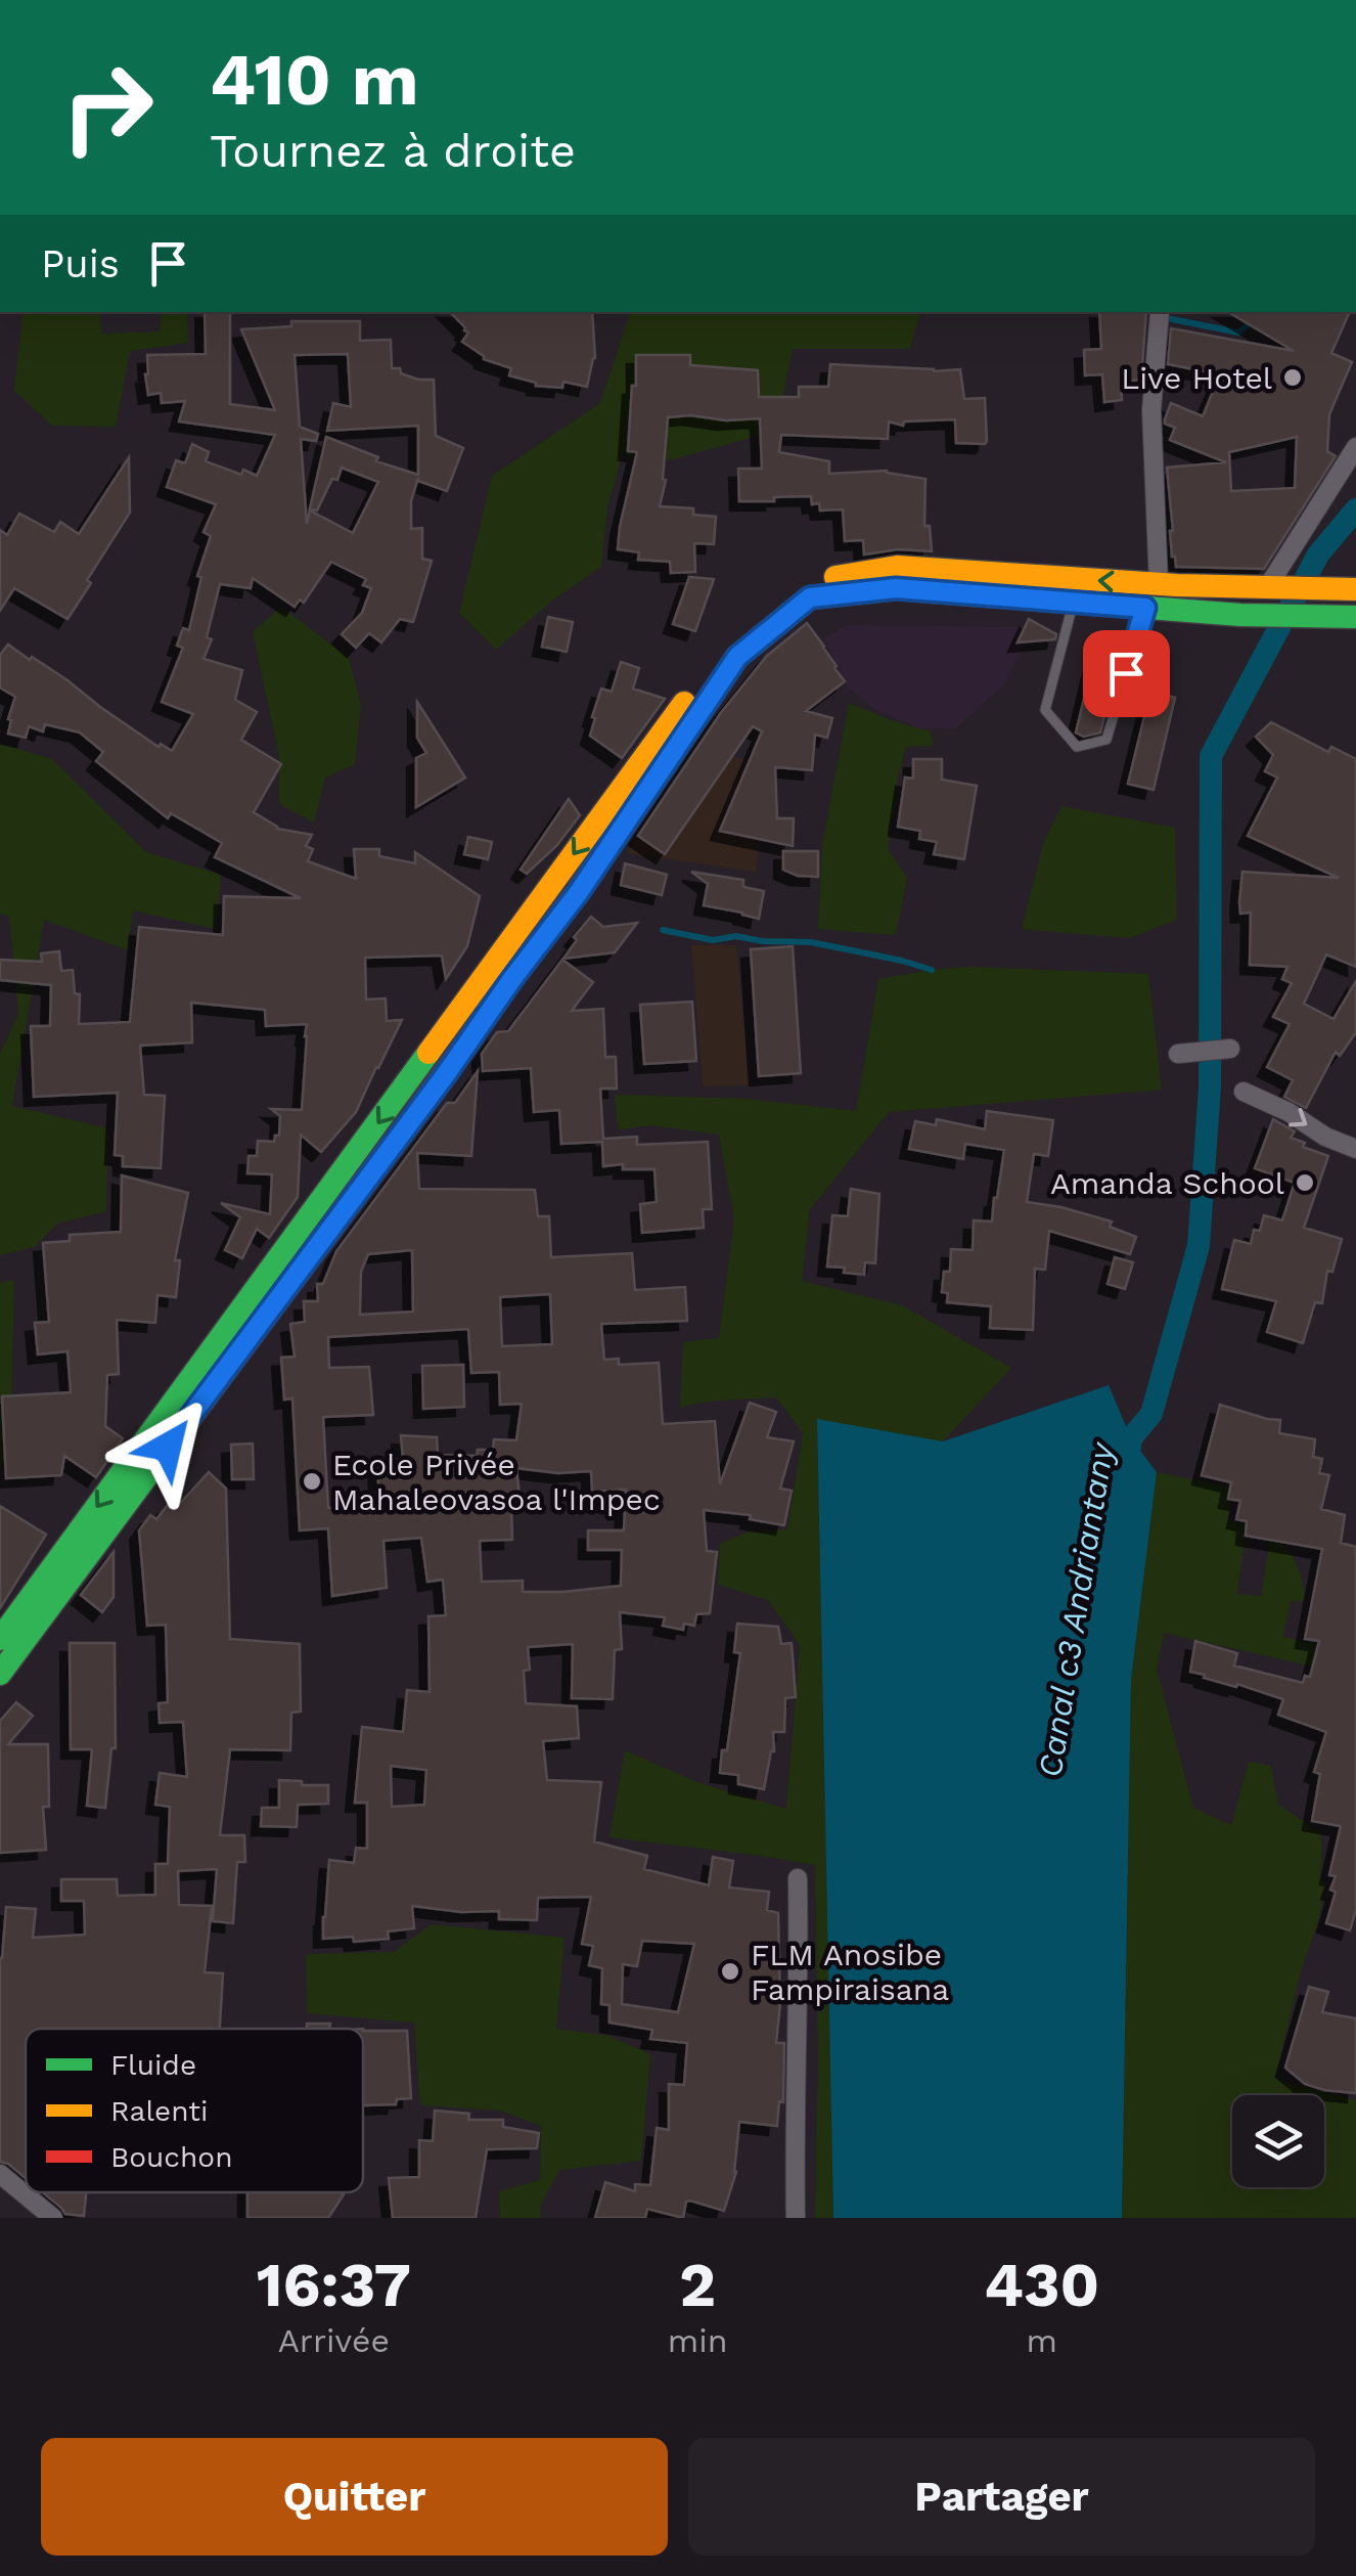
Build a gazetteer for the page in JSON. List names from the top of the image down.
{
  "water": ["Canal c3 Andriantany"],
  "places": [
    "Live Hotel",
    "Amanda School",
    "Ecole Privée Mahaleovasoa l'Impec",
    "FLM Anosibe Fampiraisana"
  ],
  "legend": ["Fluide", "Ralenti", "Bouchon"],
  "page": {
    "turn": ["410 m", "Tournez à droite"],
    "then": "Puis",
    "eta": [
      "16:37",
      "Arrivée",
      "2",
      "min",
      "430",
      "m"
    ],
    "buttons": ["Quitter", "Partager"]
  }
}
